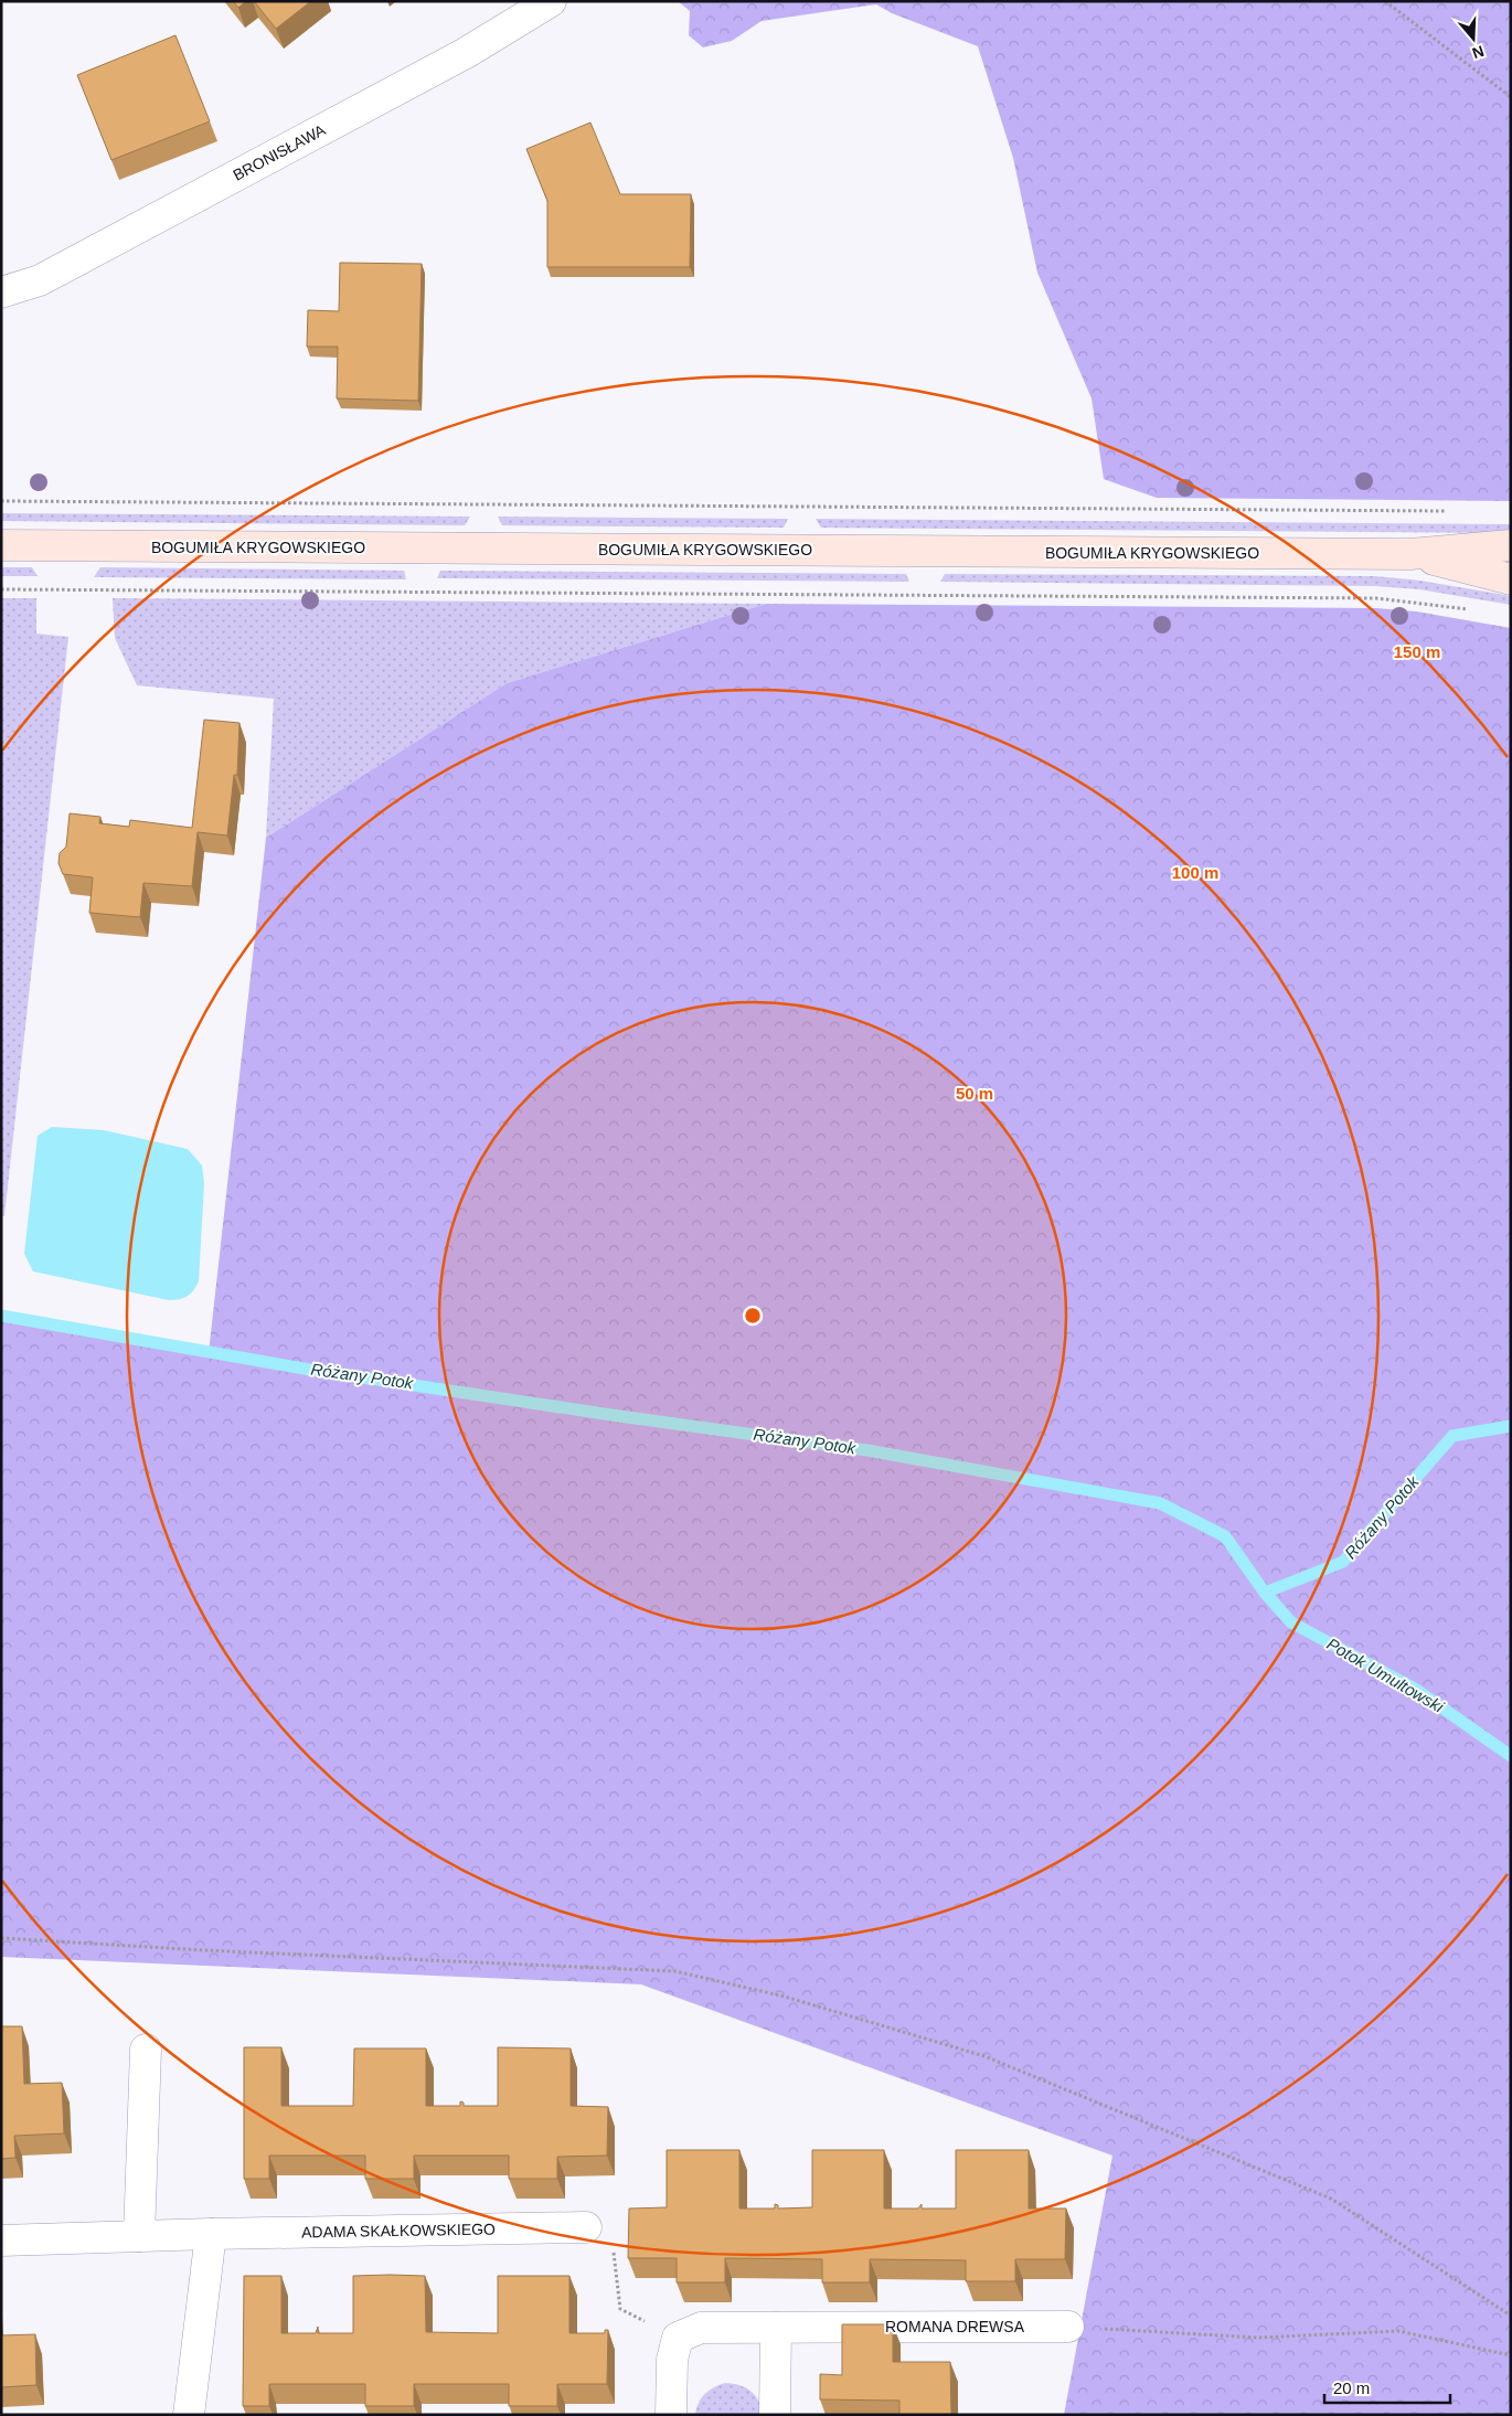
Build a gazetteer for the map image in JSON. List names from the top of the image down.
{
  "streets": {
    "street": [
      "BRONISŁAWA",
      "BOGUMIŁA KRYGOWSKIEGO",
      "ADAMA SKAŁKOWSKIEGO",
      "ROMANA DREWSA"
    ]
  },
  "water": ["Różany Potok", "Potok Umultowski"],
  "scale_bar": "20 m",
  "north": "bottom",
  "rings": ["150 m", "100 m", "50 m"]
}
